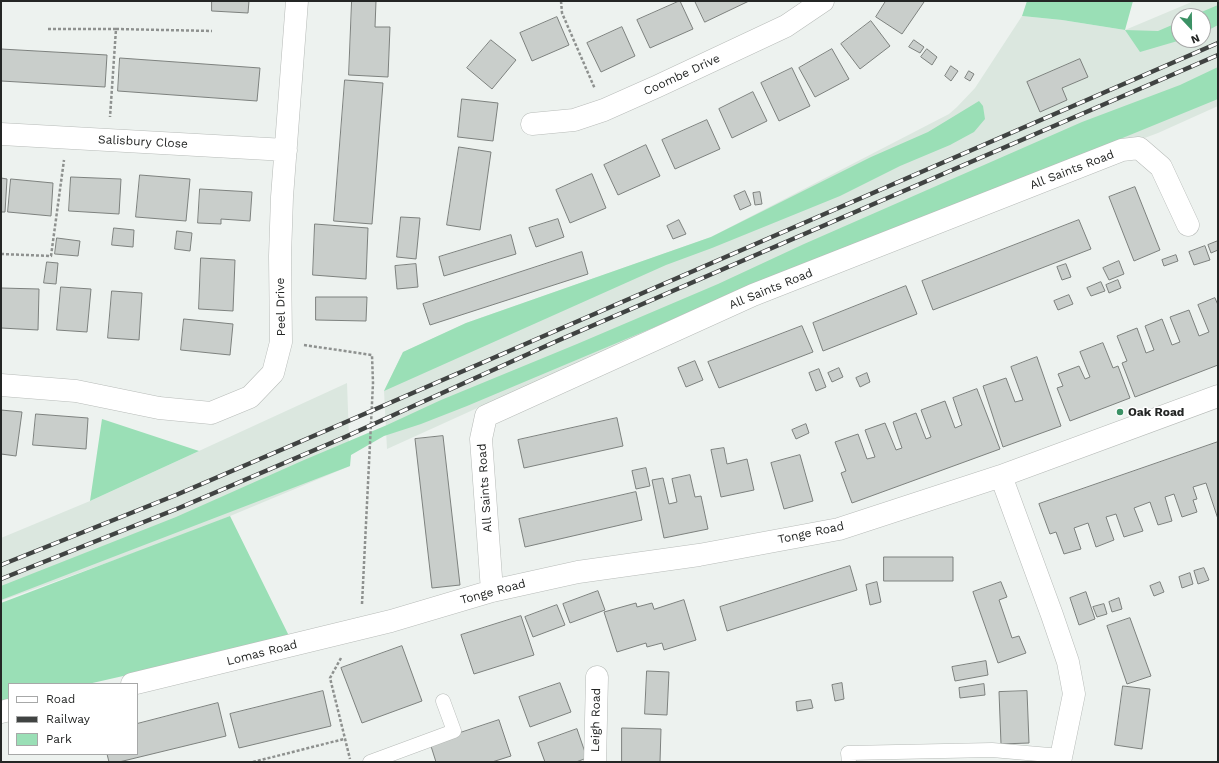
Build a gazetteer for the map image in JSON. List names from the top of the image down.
{
  "streets": {
    "street": [
      "Coombe Drive",
      "Salisbury Close",
      "All Saints Road",
      "Peel Drive",
      "Tonge Road",
      "Lomas Road",
      "Leigh Road"
    ]
  },
  "crossings": [
    ["Salisbury Close", "Peel Drive"],
    ["All Saints Road", "Tonge Road"],
    ["Tonge Road", "Lomas Road"]
  ],
  "places": ["Oak Road"],
  "legend": ["Road", "Railway", "Park"],
  "north": "bottom"
}
